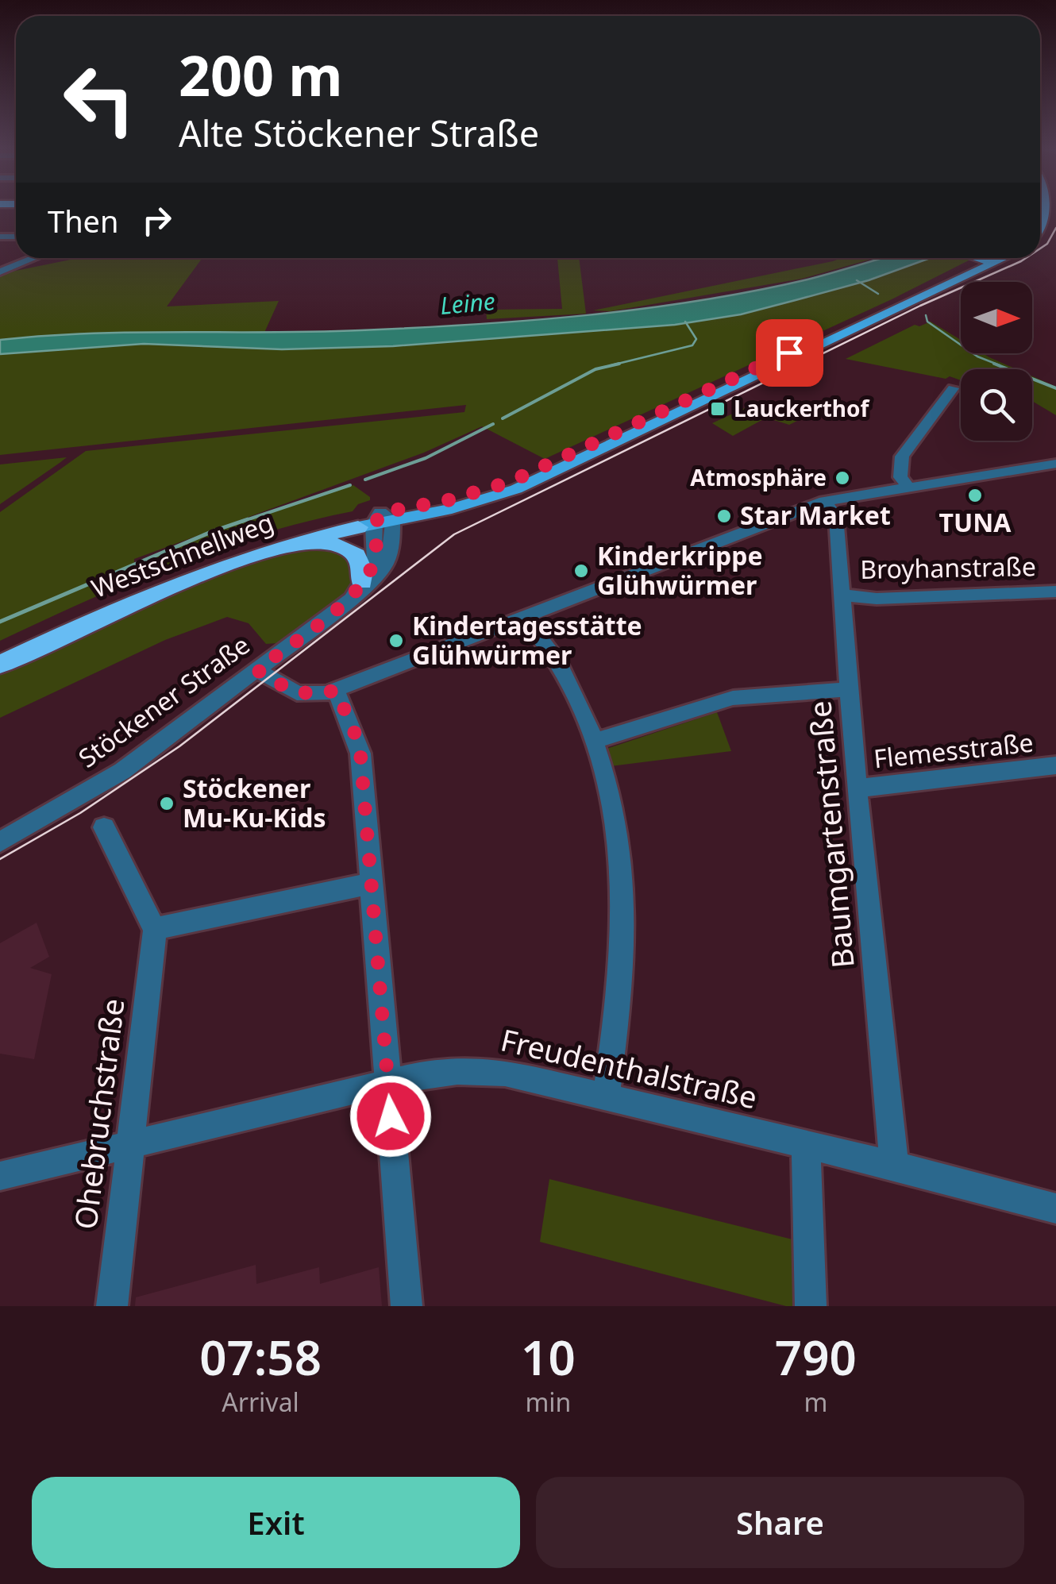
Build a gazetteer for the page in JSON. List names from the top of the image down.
{
  "streets": {
    "highway": ["Westschnellweg"],
    "street": [
      "Broyhanstraße",
      "Stöckener Straße",
      "Flemesstraße",
      "Baumgartenstraße",
      "Freudenthalstraße",
      "Ohebruchstraße"
    ]
  },
  "crossings": [
    ["Westschnellweg", "Stöckener Straße"],
    ["Broyhanstraße", "Baumgartenstraße"],
    ["Flemesstraße", "Baumgartenstraße"],
    ["Baumgartenstraße", "Freudenthalstraße"],
    ["Freudenthalstraße", "Ohebruchstraße"]
  ],
  "water": ["Leine"],
  "places": {
    "transit": ["Lauckerthof"],
    "other": [
      "Atmosphäre",
      "TUNA",
      "Star Market",
      "Kinderkrippe Glühwürmer",
      "Kindertagesstätte Glühwürmer",
      "Stöckener Mu-Ku-Kids"
    ]
  },
  "north": "right",
  "page": {
    "turn": ["200 m", "Alte Stöckener Straße"],
    "then": "Then",
    "eta": [
      "07:58",
      "Arrival",
      "10",
      "min",
      "790",
      "m"
    ],
    "buttons": ["Exit", "Share"]
  }
}
